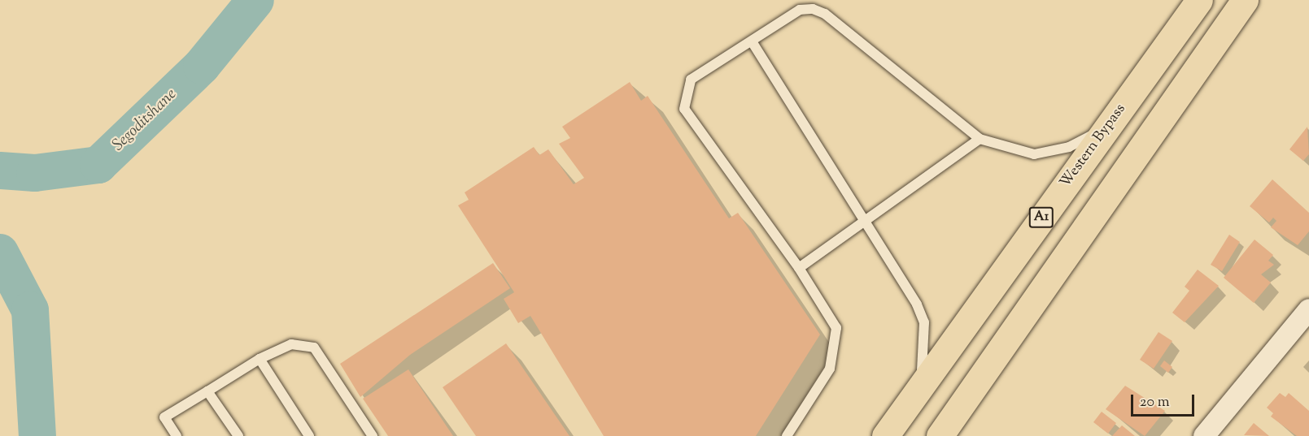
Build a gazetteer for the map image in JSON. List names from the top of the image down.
{
  "streets": {
    "highway": ["Western Bypass", "A1"]
  },
  "water": ["Segoditshane"],
  "scale_bar": "20 m"
}
